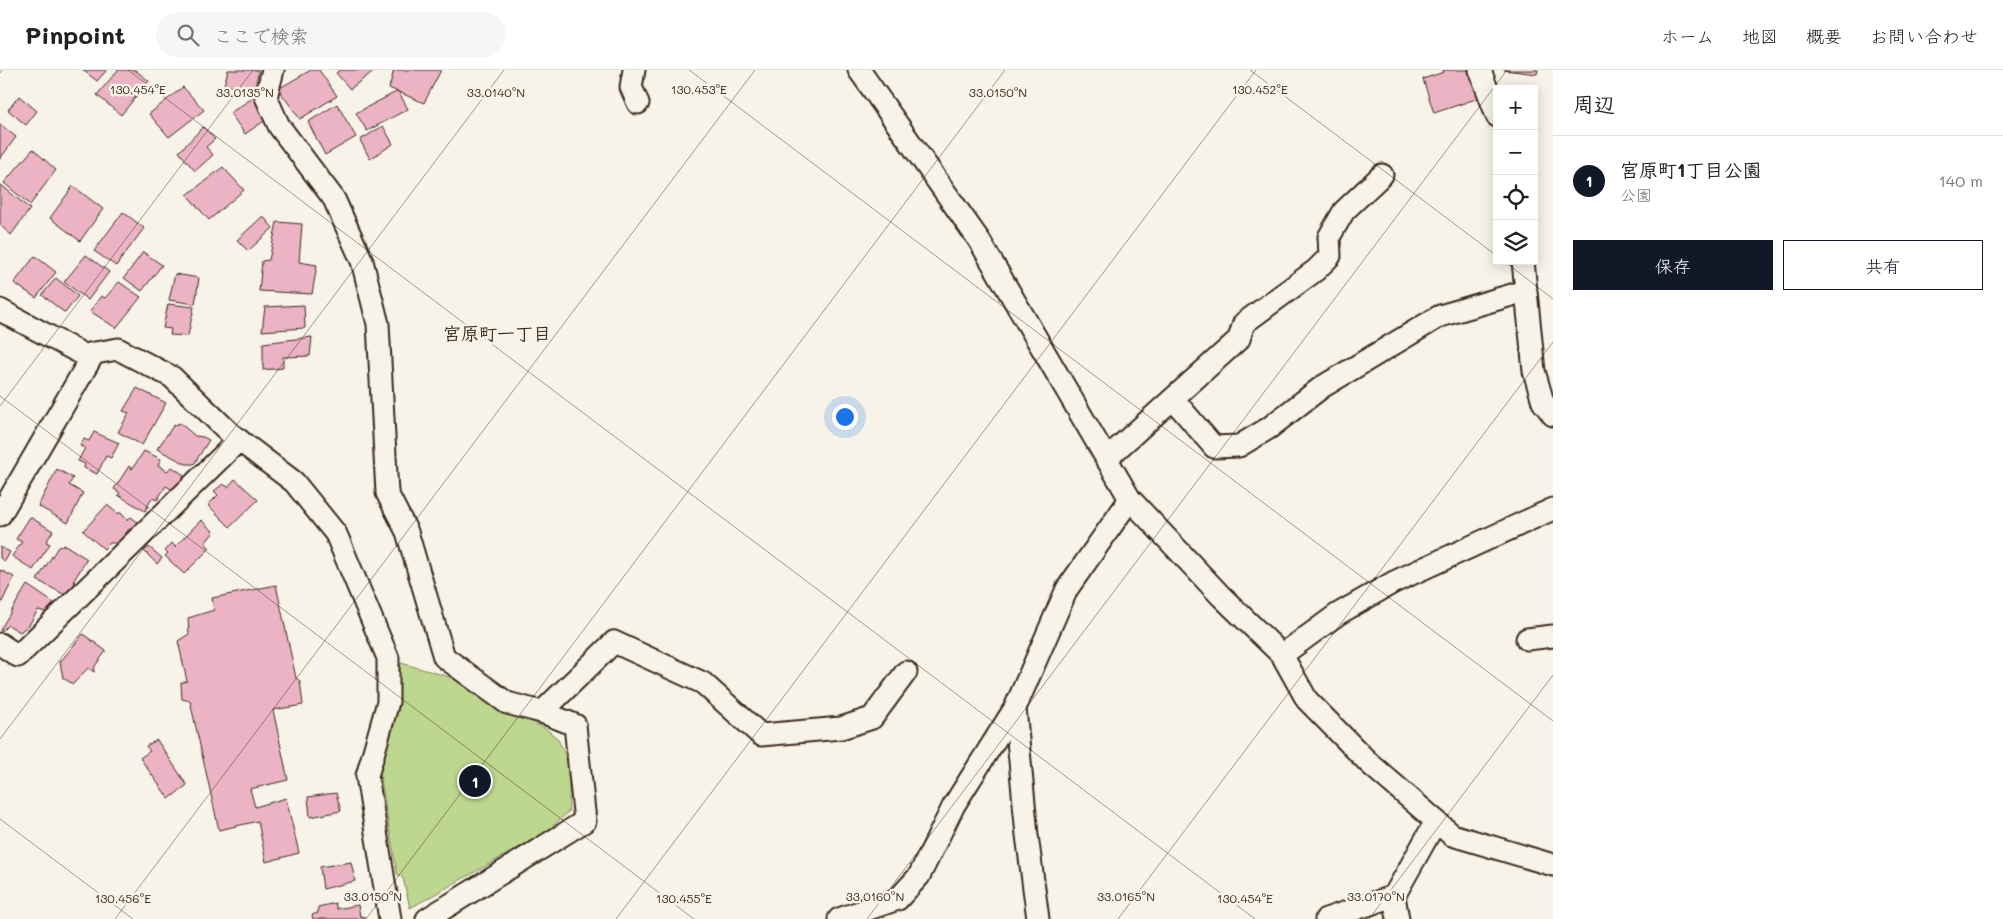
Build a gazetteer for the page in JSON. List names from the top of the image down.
{
  "districts": ["宮原町一丁目"],
  "page": {
    "header": "Pinpoint",
    "search": "ここで検索",
    "nav": [
      "ホーム",
      "地図",
      "概要",
      "お問い合わせ"
    ],
    "heading": "周辺",
    "map_buttons": ["+", "−"],
    "list": [
      {
        "mark": "1",
        "name": "宮原町1丁目公園",
        "note": "公園",
        "value": "140 m"
      }
    ],
    "buttons": ["保存", "共有"],
    "pins": "1"
  },
  "coordinates": [
    "130.454°E",
    "130.453°E",
    "130.452°E",
    "33.0135°N",
    "33.0140°N",
    "33.0150°N",
    "33.0160°N",
    "33.0165°N",
    "33.0170°N",
    "130.456°E",
    "130.455°E"
  ]
}
